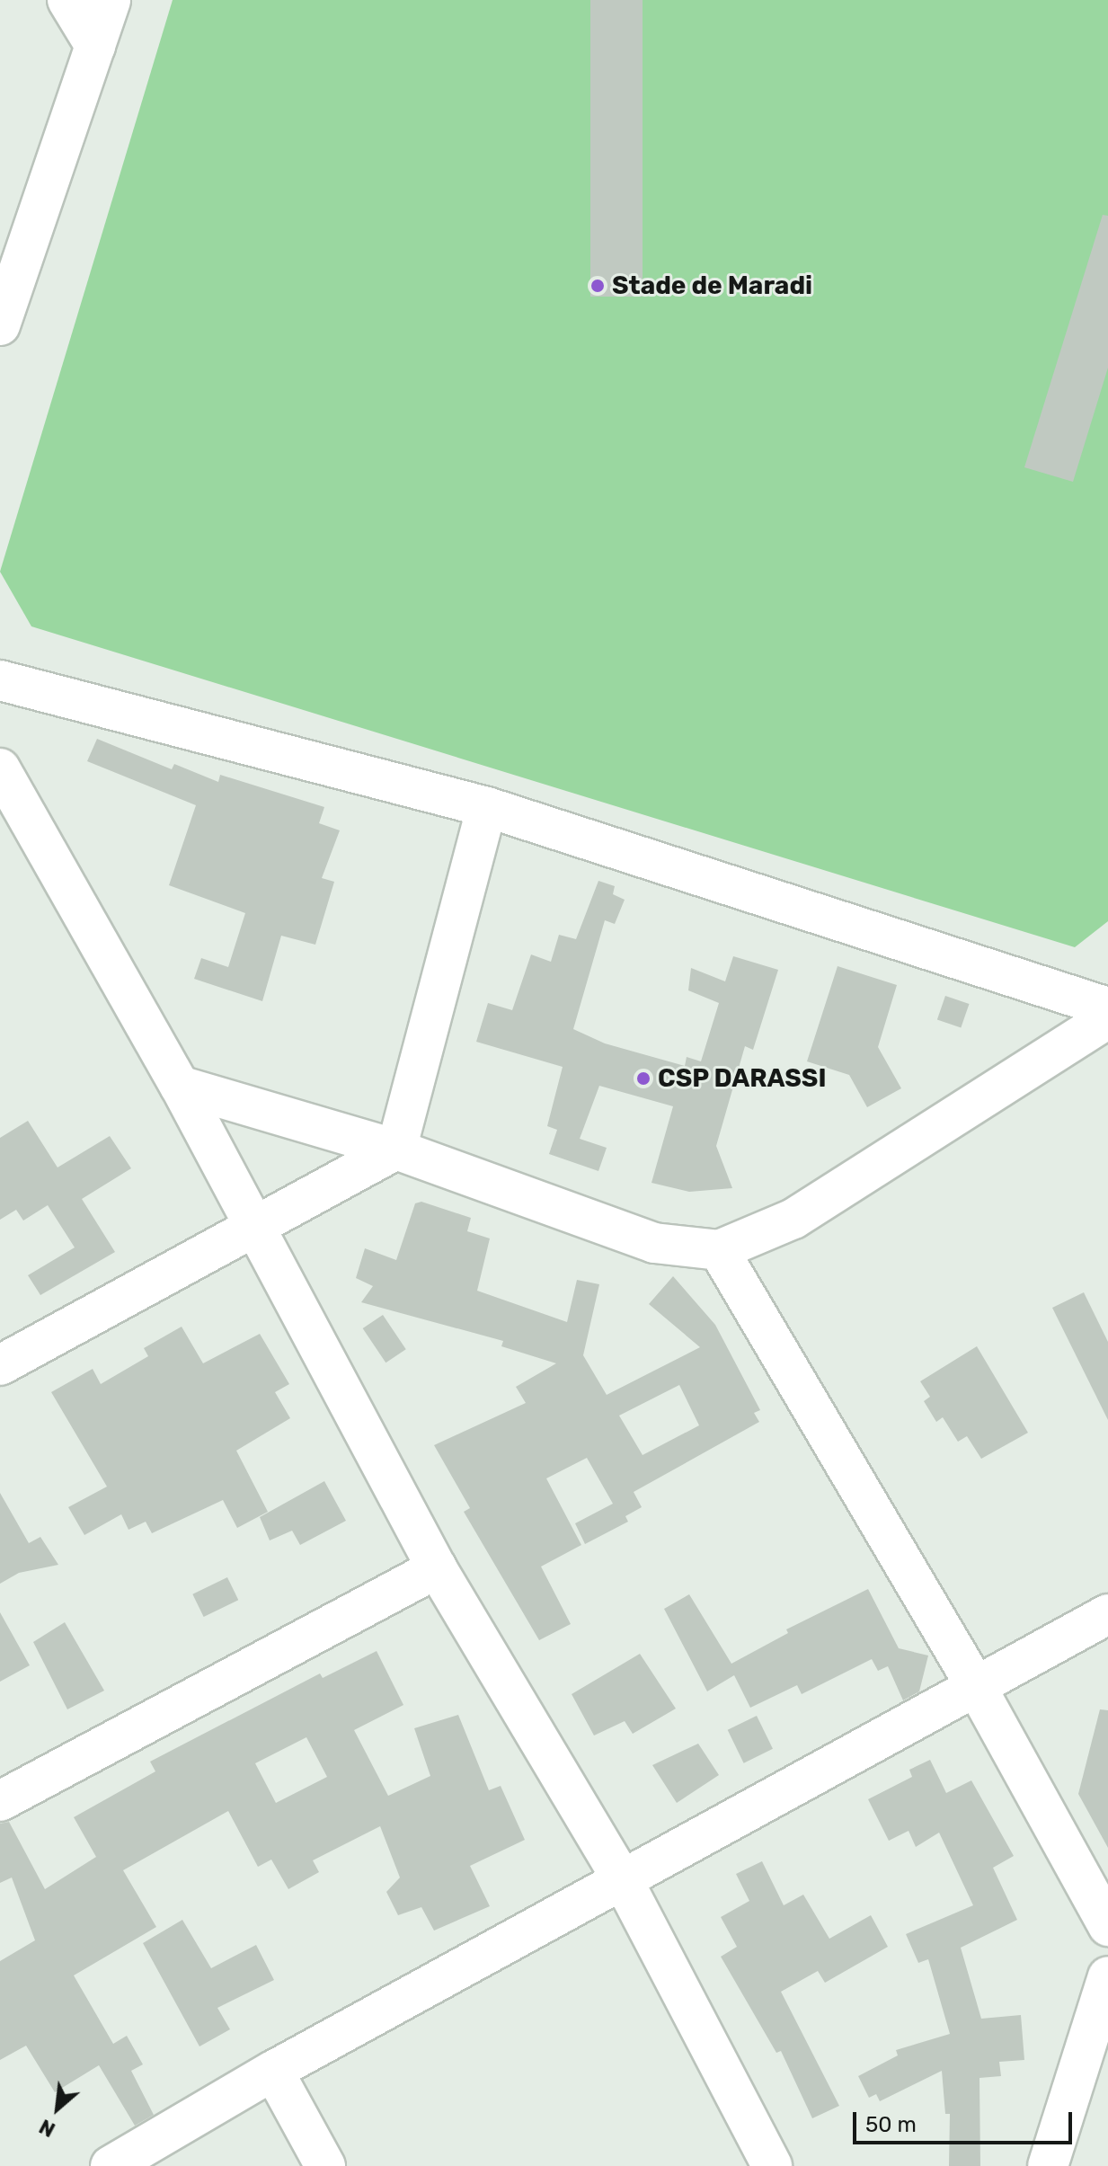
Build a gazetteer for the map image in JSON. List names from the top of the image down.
{
  "places": ["Stade de Maradi", "CSP DARASSI"],
  "scale_bar": "50 m",
  "north": "bottom left"
}
